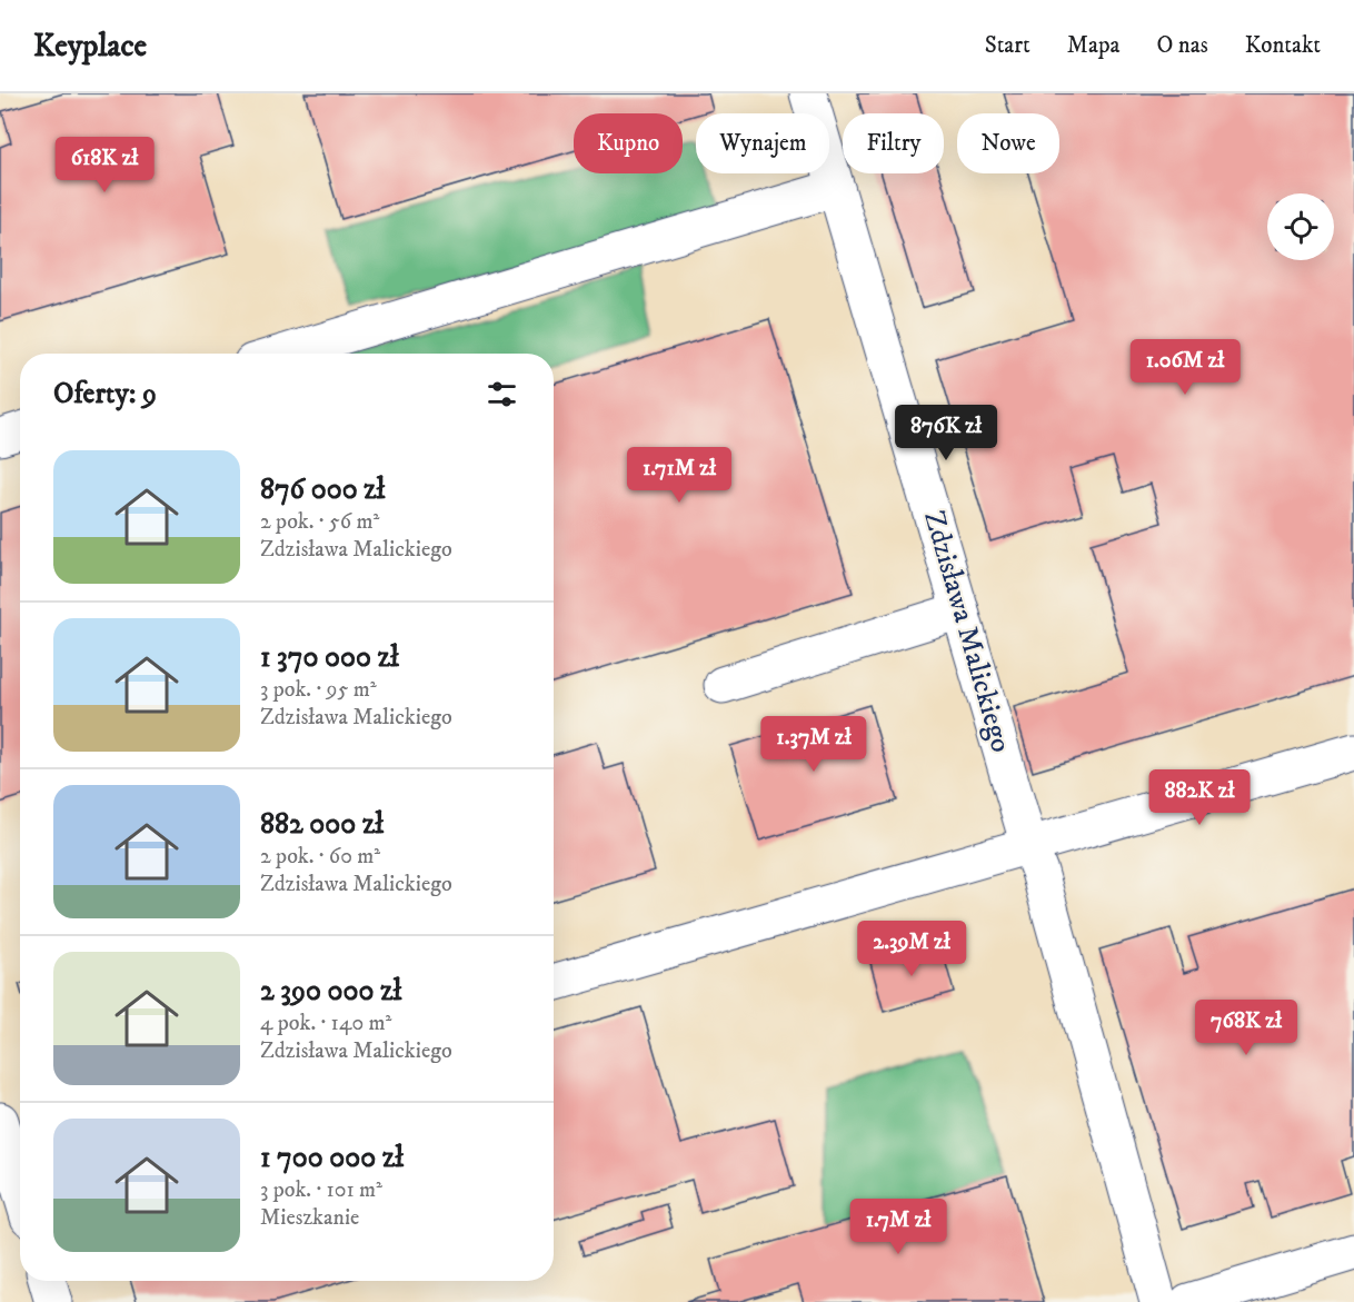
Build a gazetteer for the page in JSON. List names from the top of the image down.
{
  "streets": {
    "street": ["Zdzisława Malickiego"]
  },
  "page": {
    "header": "Keyplace",
    "nav": [
      "Start",
      "Mapa",
      "O nas",
      "Kontakt"
    ],
    "chip": [
      "Kupno",
      "Wynajem",
      "Filtry",
      "Nowe"
    ],
    "price": [
      "618K zł",
      "1.06M zł",
      "876K zł",
      "1.71M zł",
      "1.37M zł",
      "882K zł",
      "2.39M zł",
      "768K zł",
      "1.7M zł"
    ],
    "heading": "Oferty: 9",
    "list": [
      {
        "name": "876 000 zł",
        "note": "2 pok. · 56 m² · Zdzisława Malickiego"
      },
      {
        "name": "1 370 000 zł",
        "note": "3 pok. · 95 m² · Zdzisława Malickiego"
      },
      {
        "name": "882 000 zł",
        "note": "2 pok. · 60 m² · Zdzisława Malickiego"
      },
      {
        "name": "2 390 000 zł",
        "note": "4 pok. · 140 m² · Zdzisława Malickiego"
      },
      {
        "name": "1 700 000 zł",
        "note": "3 pok. · 101 m² · Mieszkanie"
      }
    ]
  }
}
